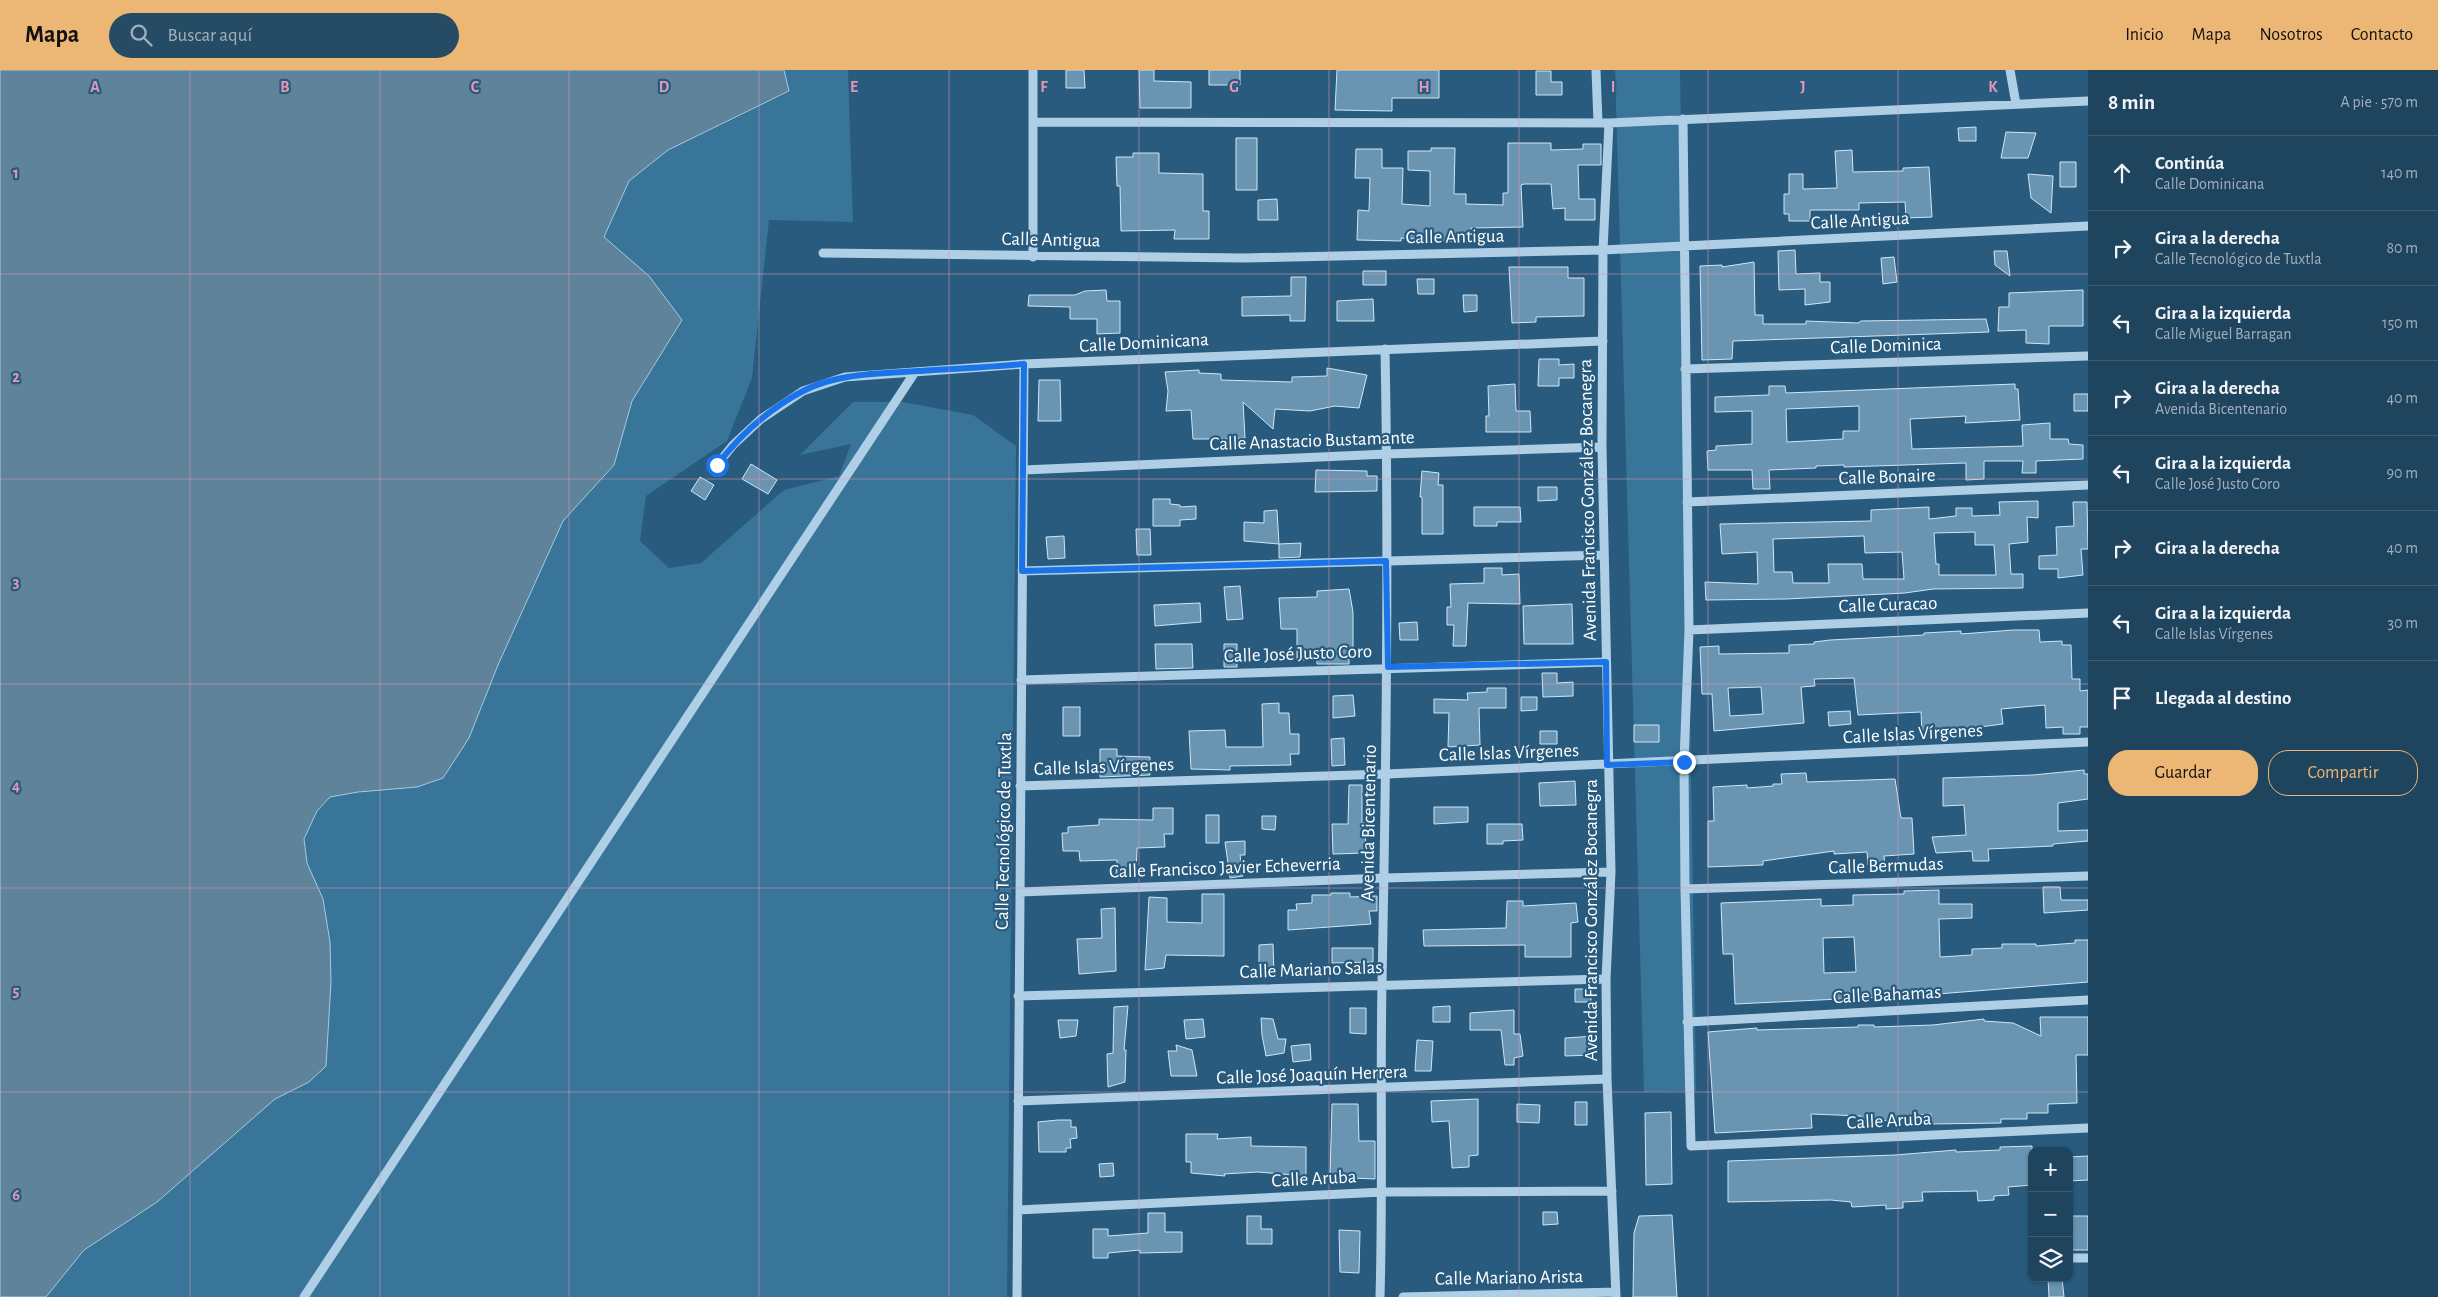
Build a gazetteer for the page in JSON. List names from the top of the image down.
{
  "streets": {
    "street": [
      "Calle Antigua",
      "Calle Dominicana",
      "Calle Dominica",
      "Calle Anastacio Bustamante",
      "Calle Bonaire",
      "Avenida Francisco González Bocanegra",
      "Calle Curacao",
      "Calle José Justo Coro",
      "Calle Islas Vírgenes",
      "Avenida Bicentenario",
      "Calle Tecnológico de Tuxtla",
      "Calle Bermudas",
      "Calle Francisco Javier Echeverria",
      "Calle Mariano Salas",
      "Calle Bahamas",
      "Calle José Joaquín Herrera",
      "Calle Aruba",
      "Calle Mariano Arista"
    ]
  },
  "crossings": [
    ["Calle Antigua", "Avenida Francisco González Bocanegra"],
    ["Calle Dominicana", "Avenida Francisco González Bocanegra"],
    ["Calle Dominicana", "Avenida Bicentenario"],
    ["Calle Dominicana", "Calle Tecnológico de Tuxtla"],
    ["Calle Anastacio Bustamante", "Avenida Francisco González Bocanegra"],
    ["Calle Anastacio Bustamante", "Avenida Bicentenario"],
    ["Calle Anastacio Bustamante", "Calle Tecnológico de Tuxtla"],
    ["Avenida Francisco González Bocanegra", "Calle José Justo Coro"],
    ["Avenida Francisco González Bocanegra", "Calle Islas Vírgenes"],
    ["Avenida Francisco González Bocanegra", "Calle Francisco Javier Echeverria"],
    ["Avenida Francisco González Bocanegra", "Calle Mariano Salas"],
    ["Avenida Francisco González Bocanegra", "Calle José Joaquín Herrera"],
    ["Avenida Francisco González Bocanegra", "Calle Aruba"],
    ["Avenida Francisco González Bocanegra", "Calle Mariano Arista"],
    ["Calle José Justo Coro", "Avenida Bicentenario"],
    ["Calle José Justo Coro", "Calle Tecnológico de Tuxtla"],
    ["Calle Islas Vírgenes", "Avenida Bicentenario"],
    ["Calle Islas Vírgenes", "Calle Tecnológico de Tuxtla"],
    ["Avenida Bicentenario", "Calle Francisco Javier Echeverria"],
    ["Avenida Bicentenario", "Calle Mariano Salas"],
    ["Avenida Bicentenario", "Calle José Joaquín Herrera"],
    ["Avenida Bicentenario", "Calle Aruba"],
    ["Calle Tecnológico de Tuxtla", "Calle Francisco Javier Echeverria"],
    ["Calle Tecnológico de Tuxtla", "Calle Mariano Salas"],
    ["Calle Tecnológico de Tuxtla", "Calle José Joaquín Herrera"],
    ["Calle Tecnológico de Tuxtla", "Calle Aruba"],
    ["Calle Bahamas", "Calle Aruba"]
  ],
  "page": {
    "header": "Mapa",
    "search": "Buscar aquí",
    "nav": [
      "Inicio",
      "Mapa",
      "Nosotros",
      "Contacto"
    ],
    "heading": ["8 min", "A pie · 570 m"],
    "list": [
      ["Continúa", "Calle Dominicana", "140 m"],
      ["Gira a la derecha", "Calle Tecnológico de Tuxtla", "80 m"],
      ["Gira a la izquierda", "Calle Miguel Barragan", "150 m"],
      ["Gira a la derecha", "Avenida Bicentenario", "40 m"],
      ["Gira a la izquierda", "Calle José Justo Coro", "90 m"],
      ["Gira a la derecha", "40 m"],
      ["Gira a la izquierda", "Calle Islas Vírgenes", "30 m"],
      "Llegada al destino"
    ],
    "buttons": ["Guardar", "Compartir"],
    "map_buttons": ["+", "−"]
  },
  "grid": {
    "columns": [
      "A",
      "B",
      "C",
      "D",
      "E",
      "F",
      "G",
      "H",
      "I",
      "J",
      "K"
    ],
    "rows": [
      "1",
      "2",
      "3",
      "4",
      "5",
      "6"
    ]
  }
}
